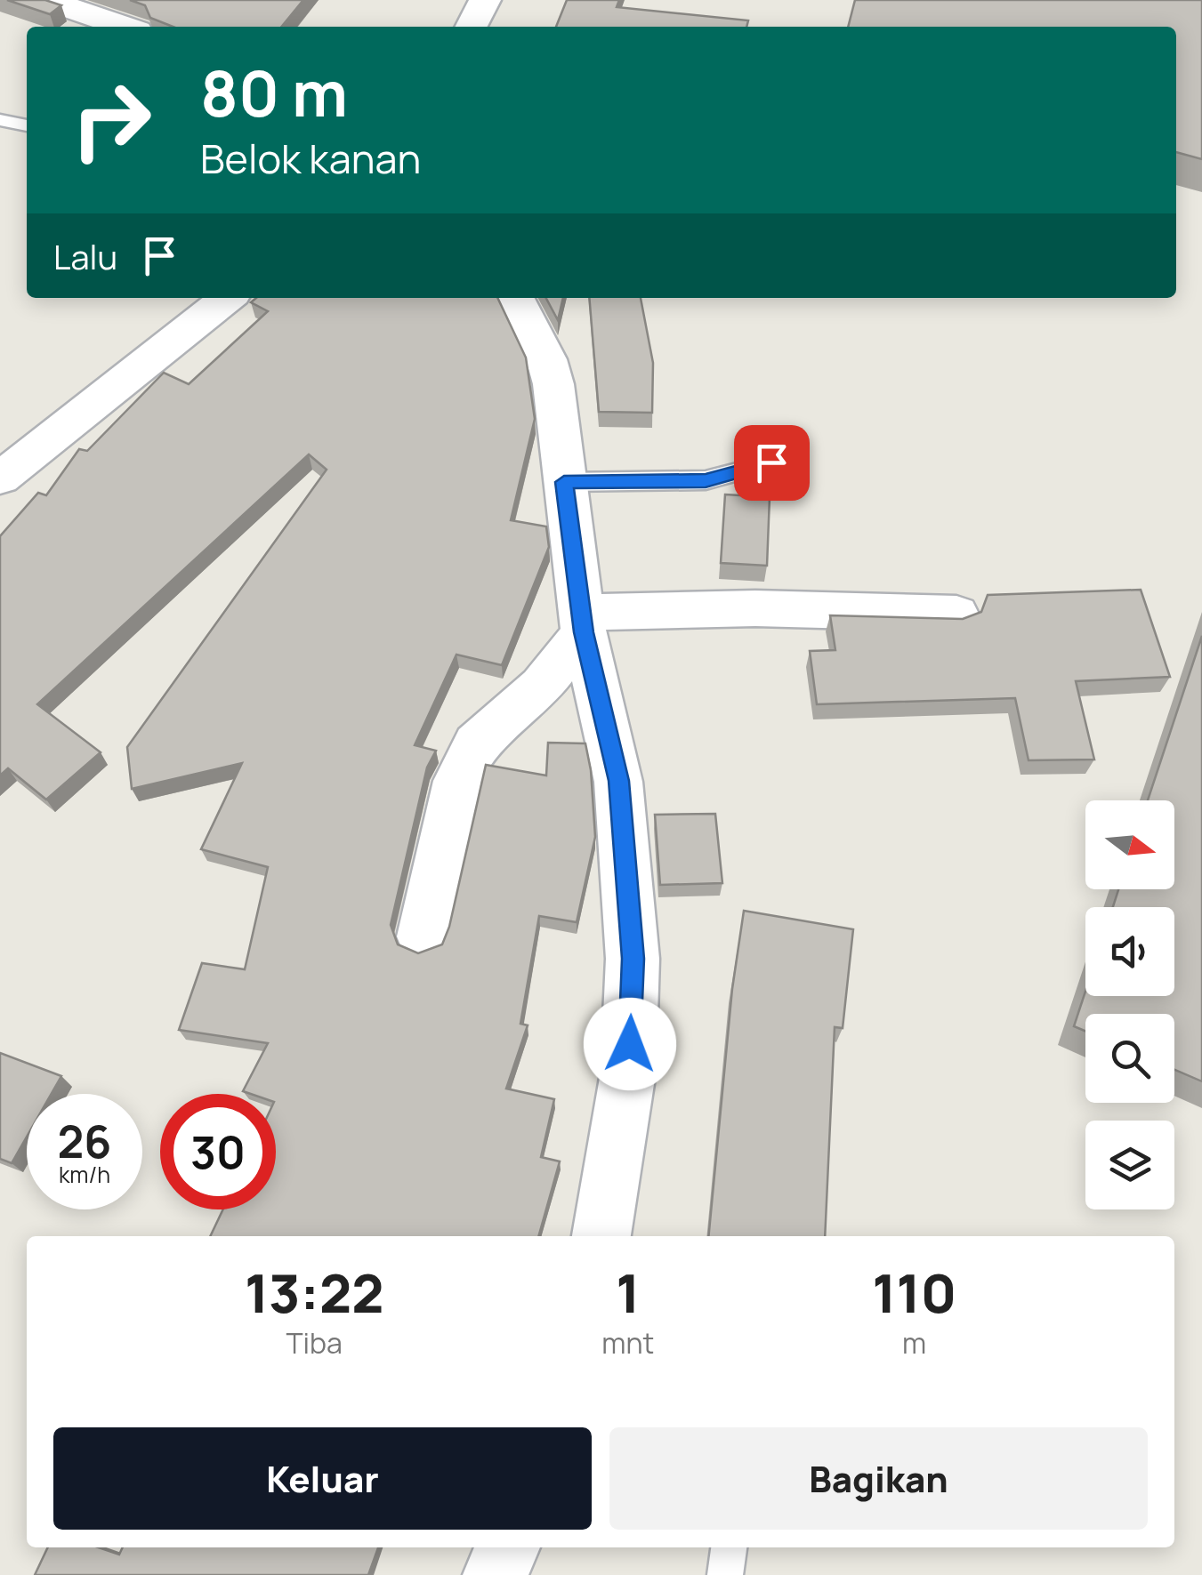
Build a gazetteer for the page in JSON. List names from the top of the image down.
{
  "north": "right",
  "page": {
    "turn": ["80 m", "Belok kanan"],
    "then": "Lalu",
    "speed": "26 km/h",
    "limit": "30",
    "eta": [
      "13:22",
      "Tiba",
      "1",
      "mnt",
      "110",
      "m"
    ],
    "buttons": ["Keluar", "Bagikan"]
  }
}
